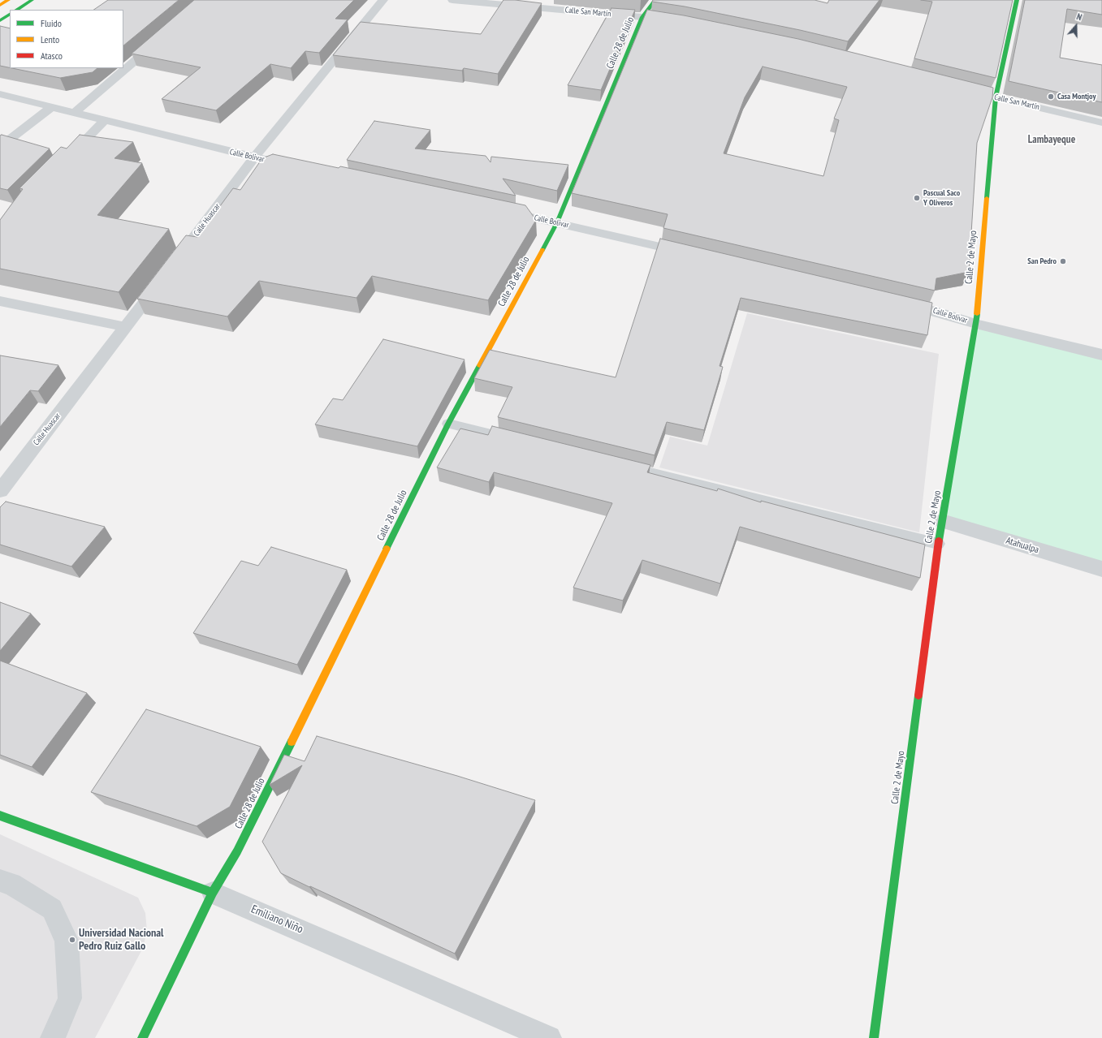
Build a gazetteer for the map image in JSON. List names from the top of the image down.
{
  "streets": {
    "street": [
      "Calle San Martín",
      "Calle 28 de Julio",
      "Calle Bolivar",
      "Calle Huascar",
      "Calle 2 de Mayo",
      "Atahualpa",
      "Emiliano Niño"
    ]
  },
  "crossings": [
    ["Calle San Martín", "Calle 28 de Julio"],
    ["Calle San Martín", "Calle 2 de Mayo"],
    ["Calle 28 de Julio", "Calle Bolivar"],
    ["Calle 28 de Julio", "Emiliano Niño"],
    ["Calle Bolivar", "Calle Huascar"],
    ["Calle Bolivar", "Calle 2 de Mayo"],
    ["Calle 2 de Mayo", "Atahualpa"]
  ],
  "districts": ["Lambayeque"],
  "places": [
    "Casa Montjoy",
    "Pascual Saco Y Oliveros",
    "San Pedro",
    "Universidad Nacional Pedro Ruiz Gallo"
  ],
  "legend": ["Fluido", "Lento", "Atasco"],
  "north": "top"
}
